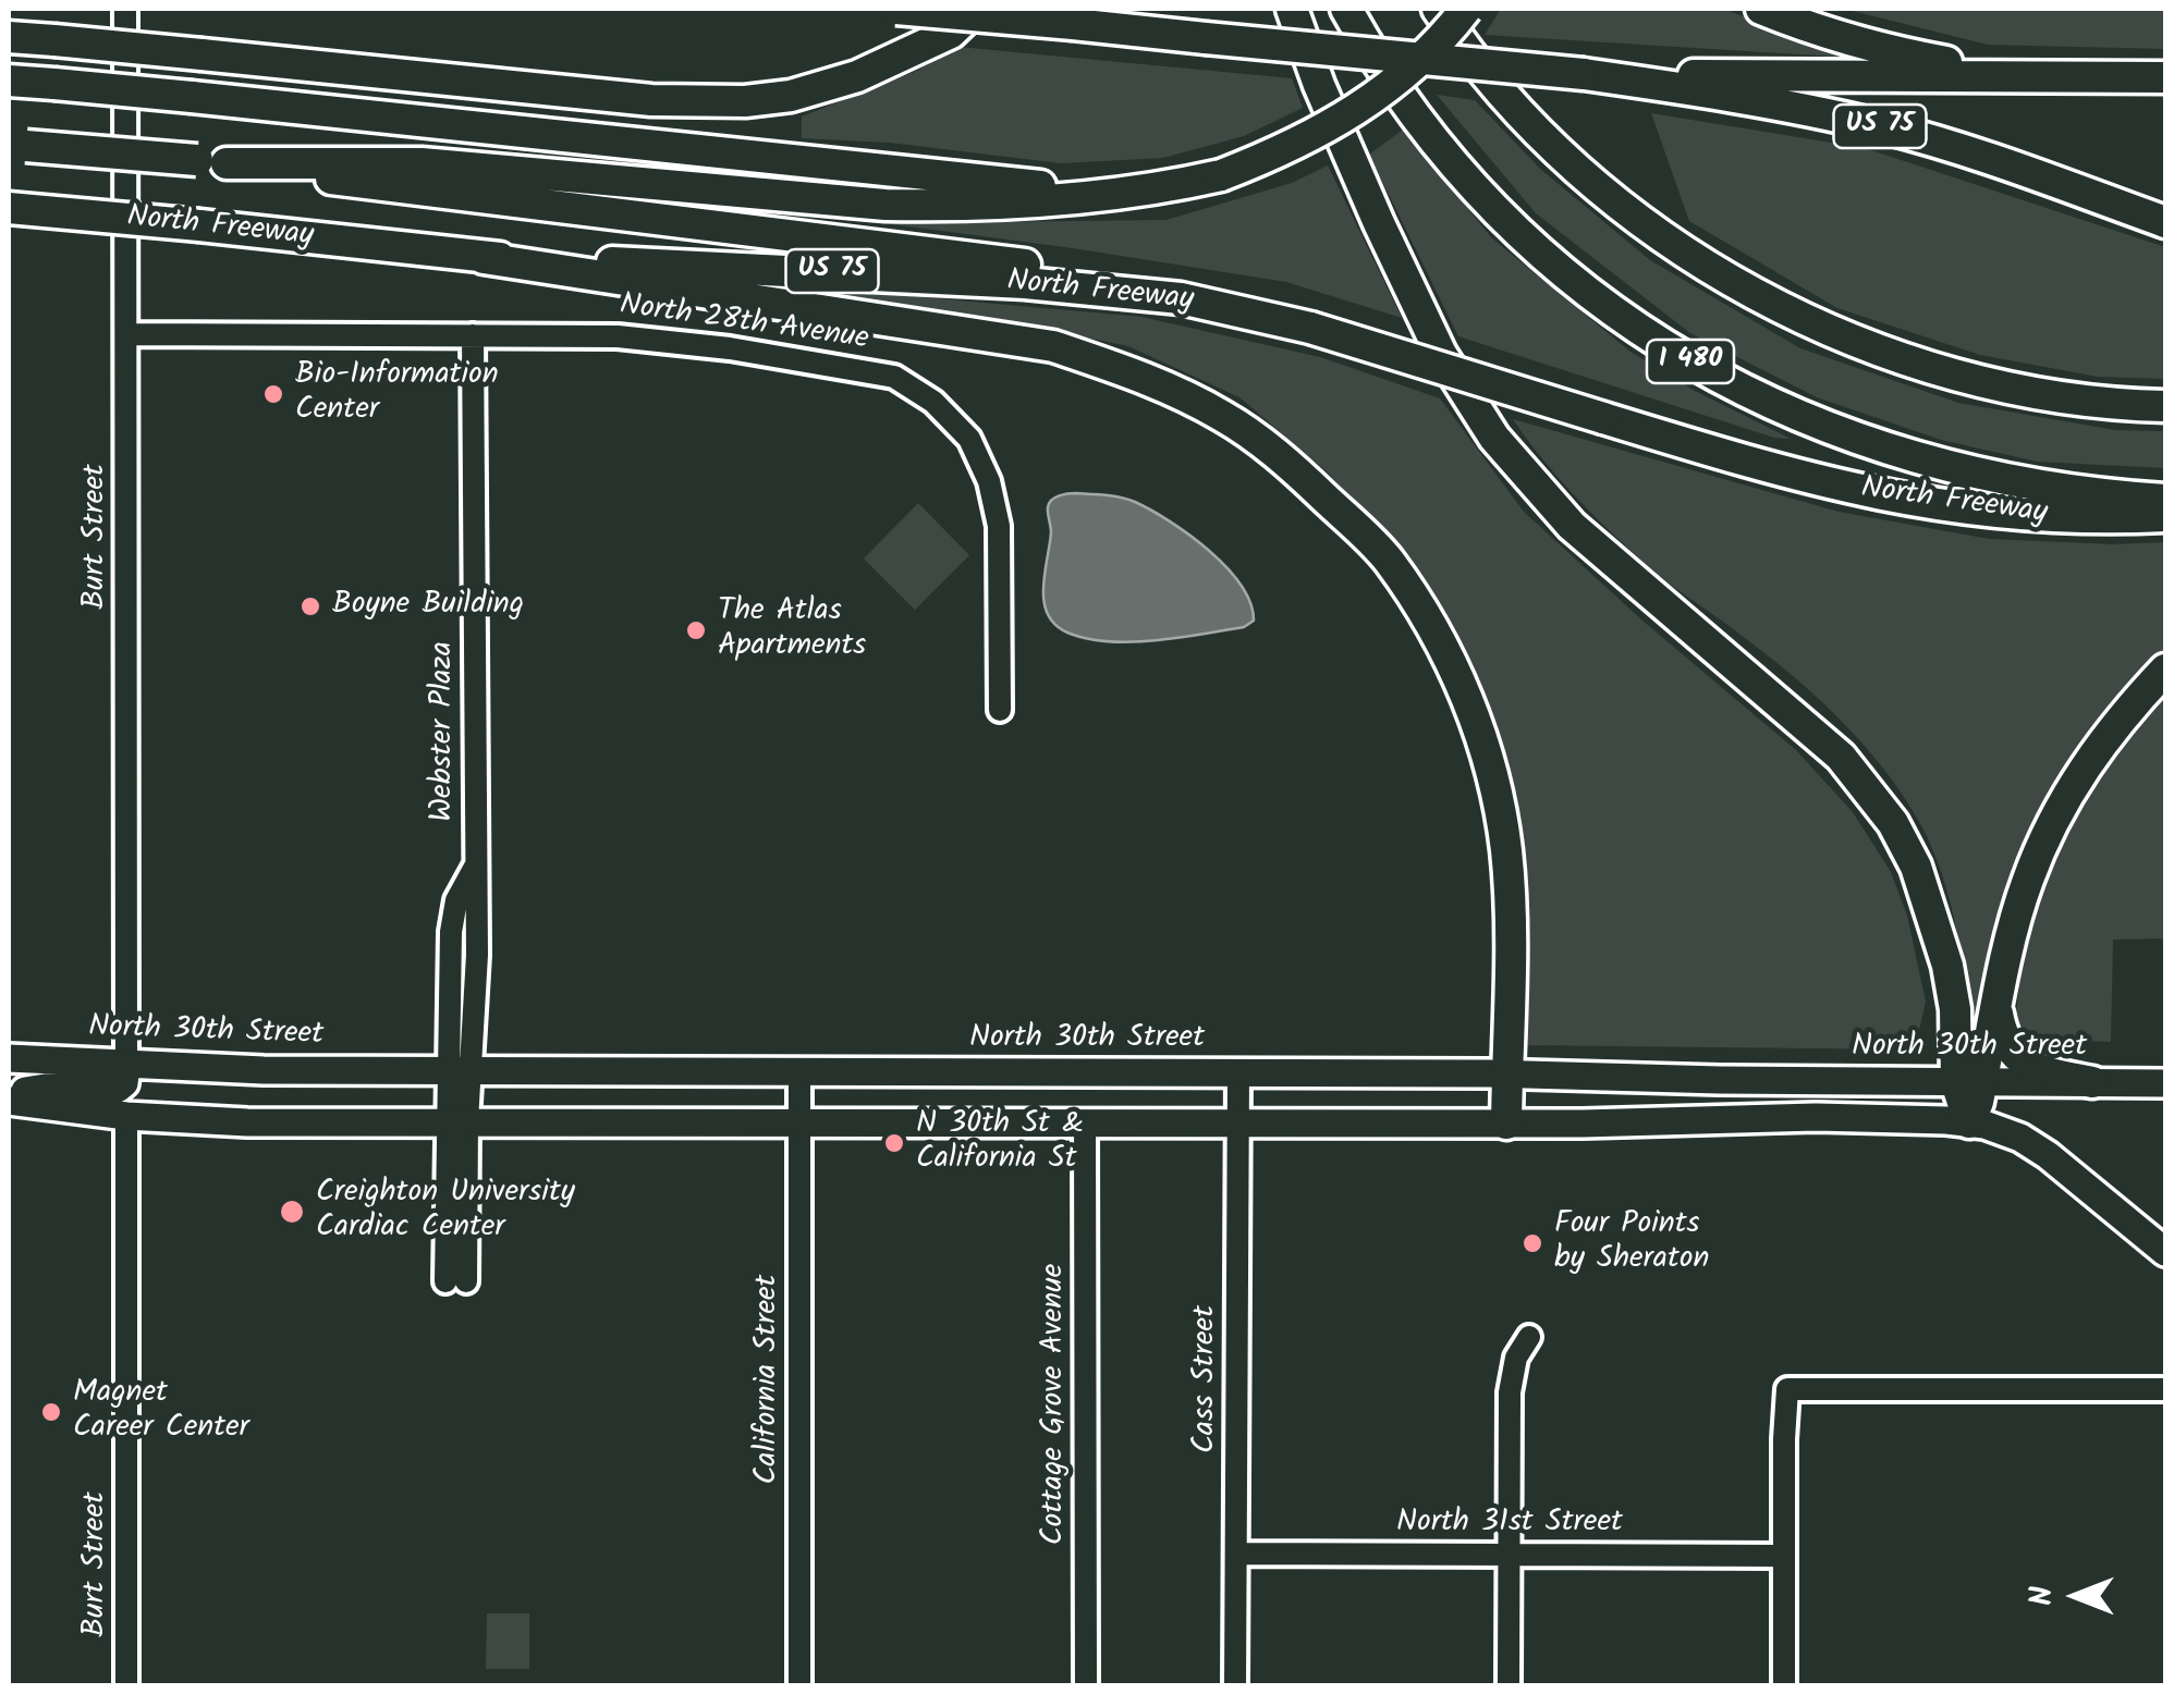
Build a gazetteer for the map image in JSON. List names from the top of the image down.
{
  "streets": {
    "highway": ["US 75", "North Freeway", "I 480"],
    "main road": ["North 30th Street"],
    "street": [
      "North 28th Avenue",
      "Burt Street",
      "Webster Plaza",
      "California Street",
      "Cass Street",
      "Cottage Grove Avenue",
      "North 31st Street"
    ]
  },
  "crossings": [
    ["North 28th Avenue", "Burt Street"],
    ["North 28th Avenue", "Webster Plaza"],
    ["Burt Street", "North 30th Street"],
    ["Webster Plaza", "North 30th Street"],
    ["North 30th Street", "California Street"],
    ["North 30th Street", "Cass Street"],
    ["Cass Street", "North 31st Street"]
  ],
  "places": [
    "Bio-Information Center",
    "Boyne Building",
    "The Atlas Apartments",
    "N 30th St & California St",
    "Creighton University Cardiac Center",
    "Four Points by Sheraton",
    "Magnet Career Center"
  ],
  "north": "left"
}
